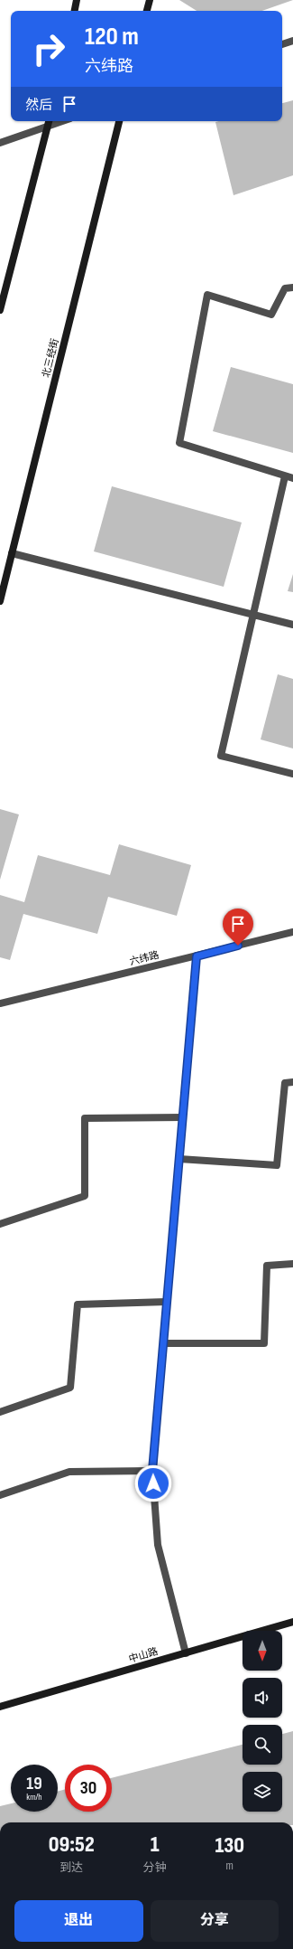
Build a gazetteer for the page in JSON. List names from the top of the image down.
{
  "streets": {
    "main road": ["北三经街", "中山路"],
    "street": ["六纬路"]
  },
  "north": "bottom",
  "page": {
    "turn": ["120 m", "六纬路"],
    "then": "然后",
    "speed": "19 km/h",
    "limit": "30",
    "eta": [
      "09:52",
      "到达",
      "1",
      "分钟",
      "130",
      "m"
    ],
    "buttons": ["退出", "分享"]
  }
}
